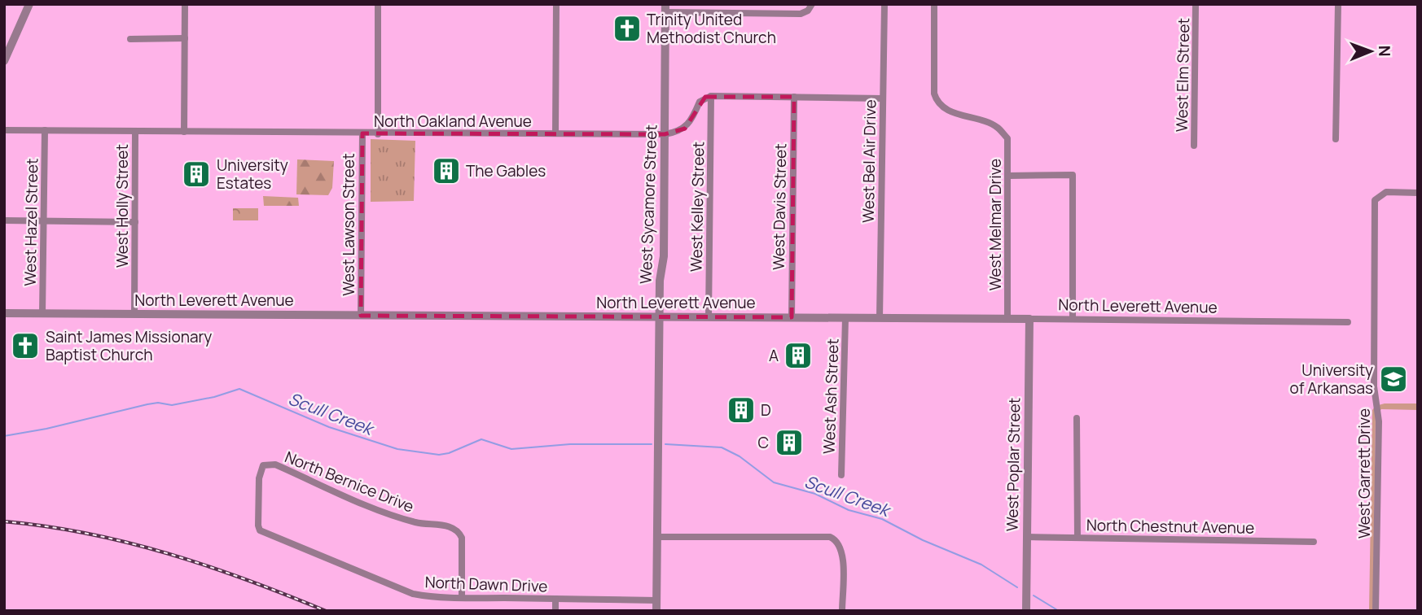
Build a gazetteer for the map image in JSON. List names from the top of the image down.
{
  "streets": {
    "street": [
      "West Elm Street",
      "North Oakland Avenue",
      "West Bel Air Drive",
      "West Sycamore Street",
      "West Holly Street",
      "West Kelley Street",
      "West Davis Street",
      "West Hazel Street",
      "West Lawson Street",
      "West Melmar Drive",
      "North Leverett Avenue",
      "West Ash Street",
      "West Poplar Street",
      "West Garrett Drive",
      "North Bernice Drive",
      "North Chestnut Avenue",
      "North Dawn Drive"
    ]
  },
  "crossings": [
    ["North Oakland Avenue", "West Sycamore Street"],
    ["North Oakland Avenue", "West Holly Street"],
    ["North Oakland Avenue", "West Kelley Street"],
    ["North Oakland Avenue", "West Hazel Street"],
    ["North Oakland Avenue", "West Lawson Street"],
    ["West Bel Air Drive", "North Leverett Avenue"],
    ["West Sycamore Street", "North Leverett Avenue"],
    ["West Sycamore Street", "North Dawn Drive"],
    ["West Holly Street", "North Leverett Avenue"],
    ["West Kelley Street", "North Leverett Avenue"],
    ["West Davis Street", "North Leverett Avenue"],
    ["West Hazel Street", "North Leverett Avenue"],
    ["West Lawson Street", "North Leverett Avenue"],
    ["West Melmar Drive", "North Leverett Avenue"],
    ["North Leverett Avenue", "West Ash Street"],
    ["North Leverett Avenue", "West Poplar Street"],
    ["West Poplar Street", "North Chestnut Avenue"],
    ["North Bernice Drive", "North Dawn Drive"]
  ],
  "water": ["Scull Creek"],
  "places": {
    "church": ["Trinity United Methodist Church", "Saint James Missionary Baptist Church"],
    "building": [
      "The Gables",
      "University Estates",
      "A",
      "D",
      "C"
    ],
    "school or university": ["University of Arkansas"]
  },
  "north": "right"
}
